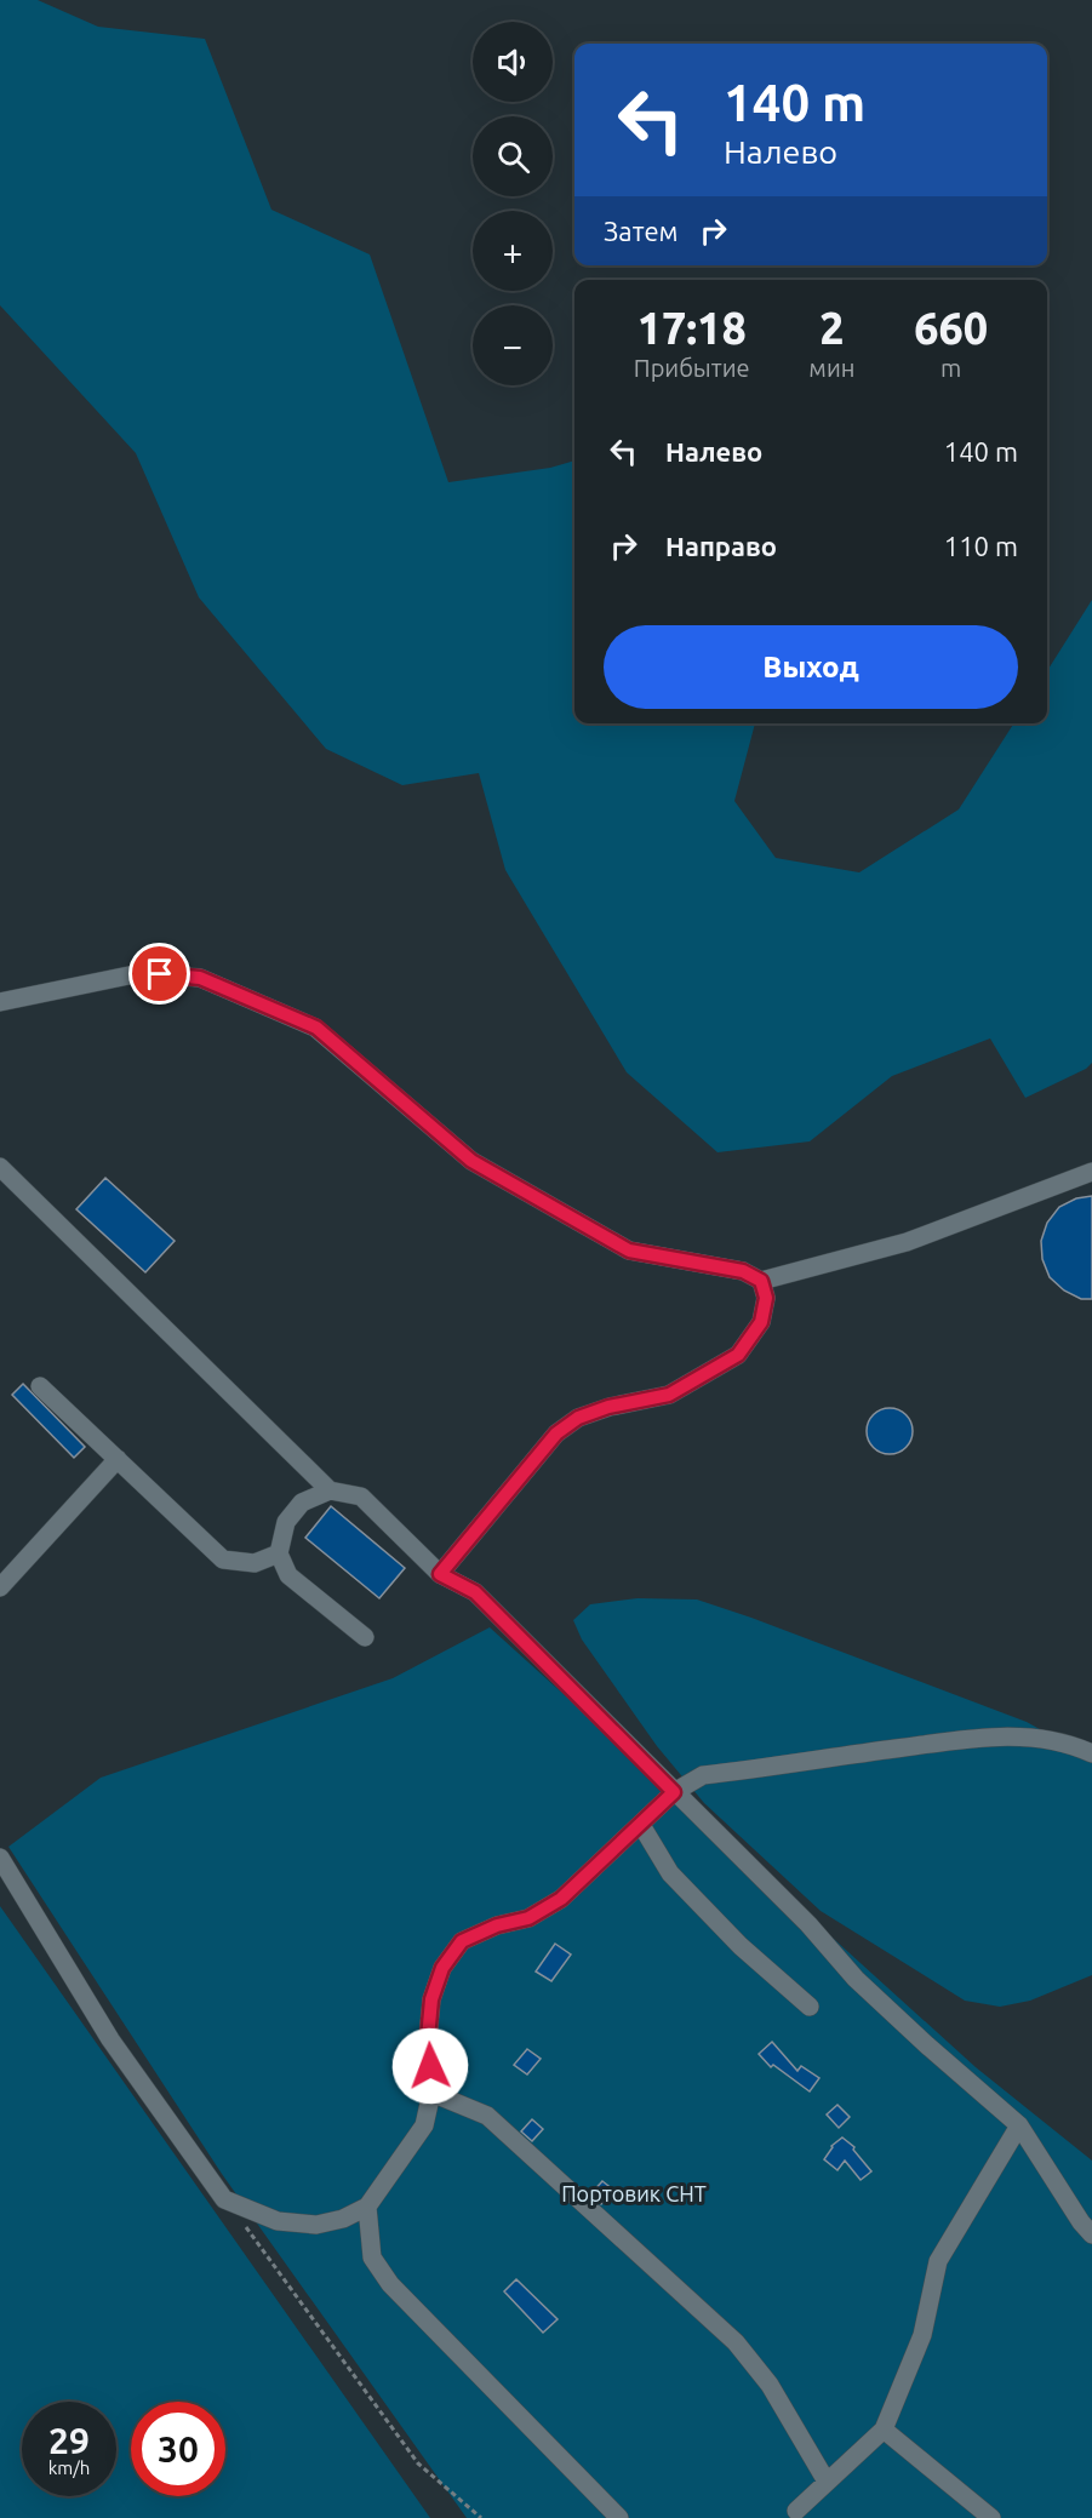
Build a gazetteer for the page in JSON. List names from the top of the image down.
{
  "parks": ["Портовик СНТ"],
  "page": {
    "map_buttons": ["+", "−"],
    "turn": ["140 m", "Налево"],
    "then": "Затем",
    "eta": [
      "17:18",
      "Прибытие",
      "2",
      "мин",
      "660",
      "m"
    ],
    "list": [
      {
        "name": "Налево",
        "value": "140 m"
      },
      {
        "name": "Направо",
        "value": "110 m"
      }
    ],
    "buttons": "Выход",
    "speed": "29 km/h",
    "limit": "30"
  }
}
